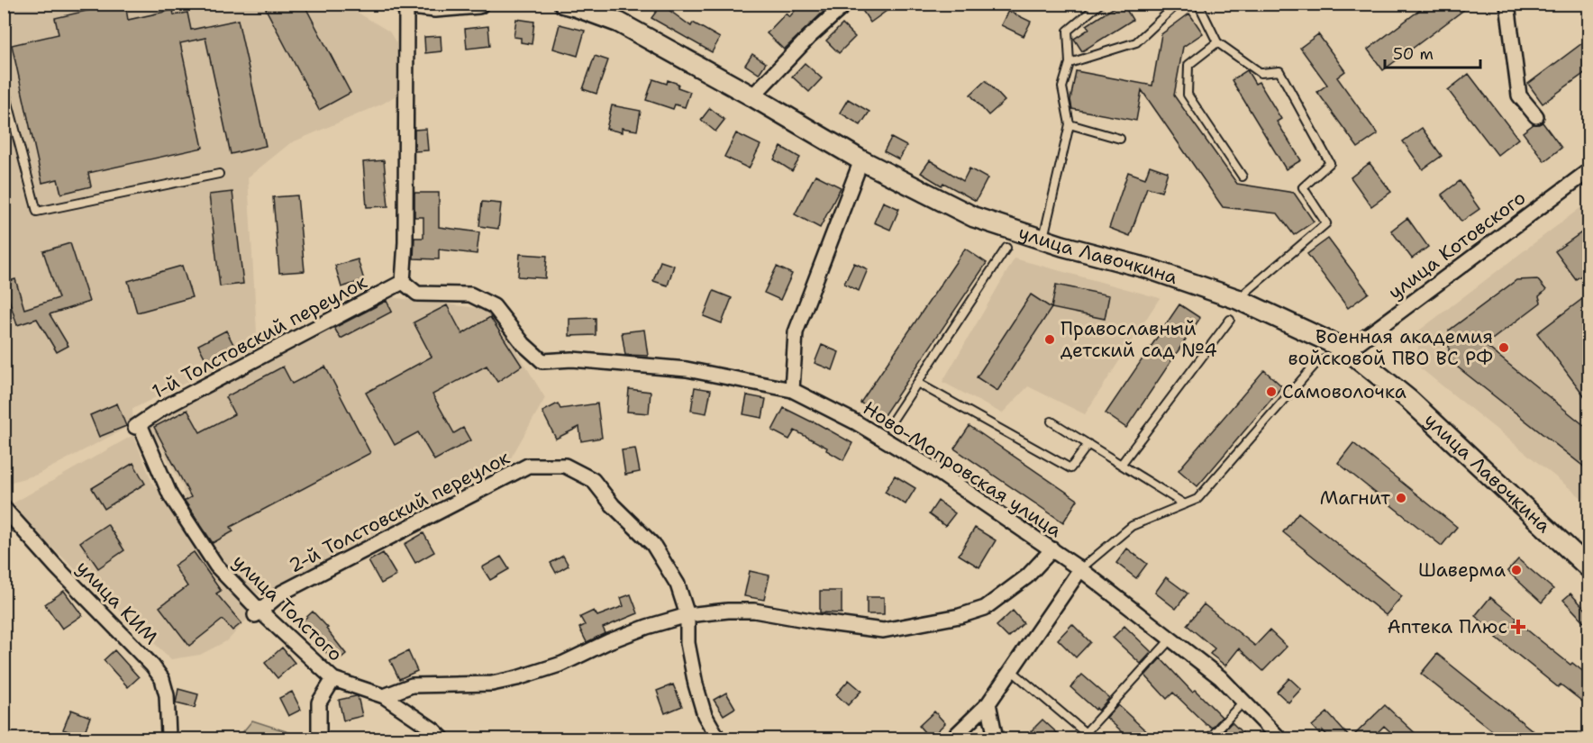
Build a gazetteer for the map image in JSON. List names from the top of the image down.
{
  "streets": {
    "main road": ["улица Лавочкина"],
    "street": [
      "улица Котовского",
      "1-й Толстовский переулок",
      "Ново-Мопровская улица",
      "2-й Толстовский переулок",
      "улица КИМ",
      "улица Толстого"
    ]
  },
  "crossings": [
    ["улица Котовского", "улица Лавочкина"],
    ["1-й Толстовский переулок", "Ново-Мопровская улица"],
    ["1-й Толстовский переулок", "улица Толстого"],
    ["2-й Толстовский переулок", "улица Толстого"]
  ],
  "places": {
    "other": [
      "Православный детский сад №4",
      "Военная академия войсковой ПВО ВС РФ",
      "Самоволочка",
      "Магнит",
      "Шаверма"
    ],
    "health": ["Аптека Плюс"]
  },
  "scale_bar": "50 m"
}
